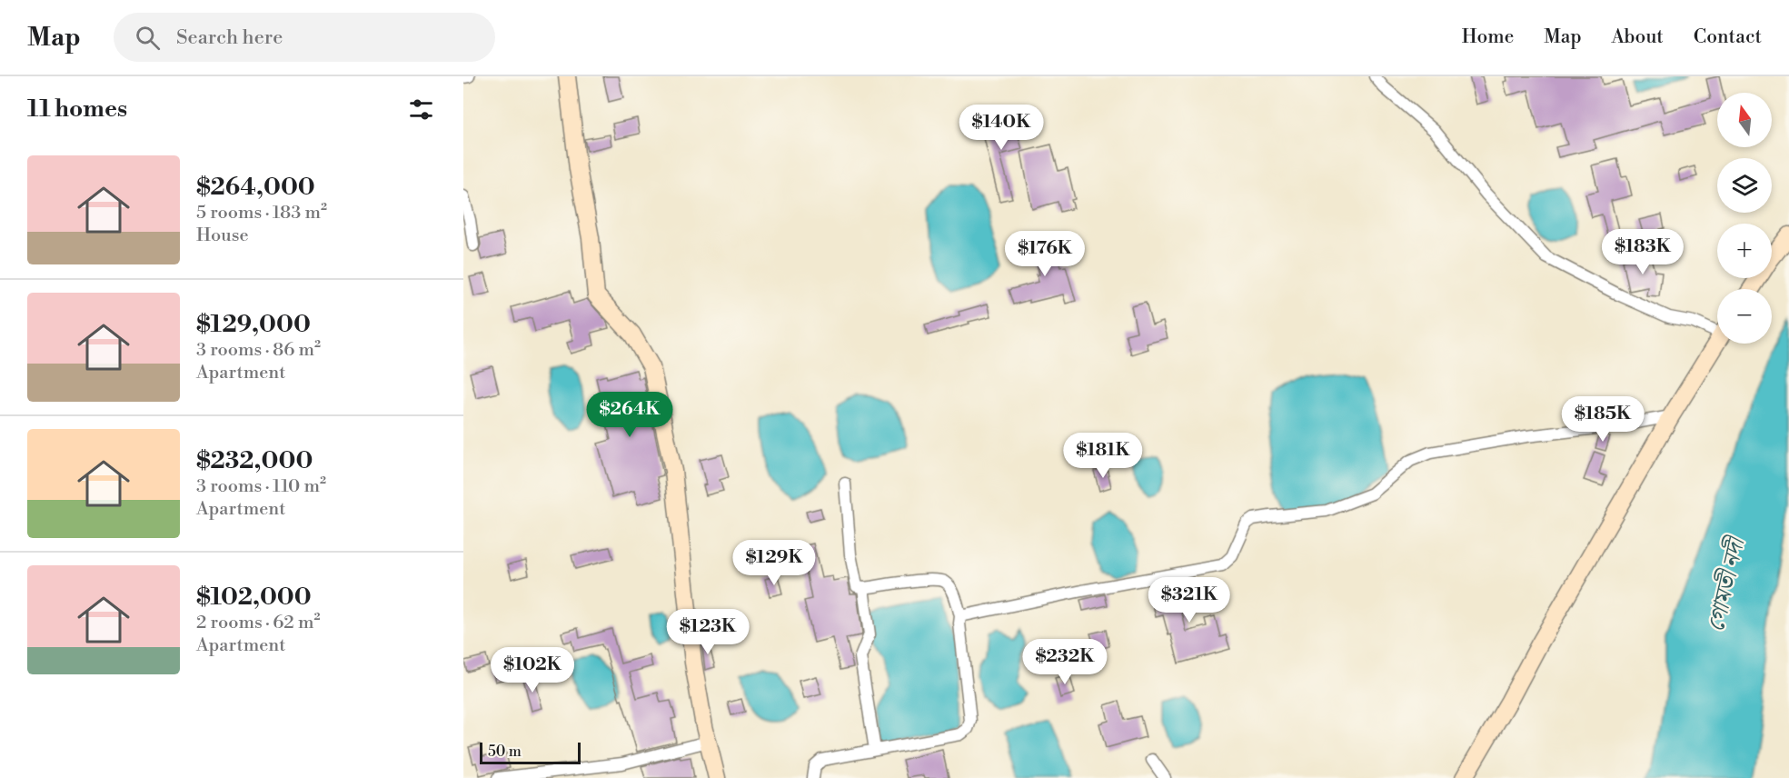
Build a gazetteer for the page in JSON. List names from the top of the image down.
{
  "water": ["গোমতী নদী"],
  "scale_bar": "50 m",
  "north": "top",
  "page": {
    "header": "Map",
    "search": "Search here",
    "nav": [
      "Home",
      "Map",
      "About",
      "Contact"
    ],
    "heading": "11 homes",
    "map_buttons": ["+", "−"],
    "price": [
      "$140K",
      "$183K",
      "$176K",
      "$264K",
      "$185K",
      "$181K",
      "$129K",
      "$321K",
      "$123K",
      "$232K",
      "$102K"
    ],
    "list": [
      {
        "name": "$264,000",
        "note": "5 rooms · 183 m² · House"
      },
      {
        "name": "$129,000",
        "note": "3 rooms · 86 m² · Apartment"
      },
      {
        "name": "$232,000",
        "note": "3 rooms · 110 m² · Apartment"
      },
      {
        "name": "$102,000",
        "note": "2 rooms · 62 m² · Apartment"
      }
    ],
    "scale": "50 m"
  }
}
